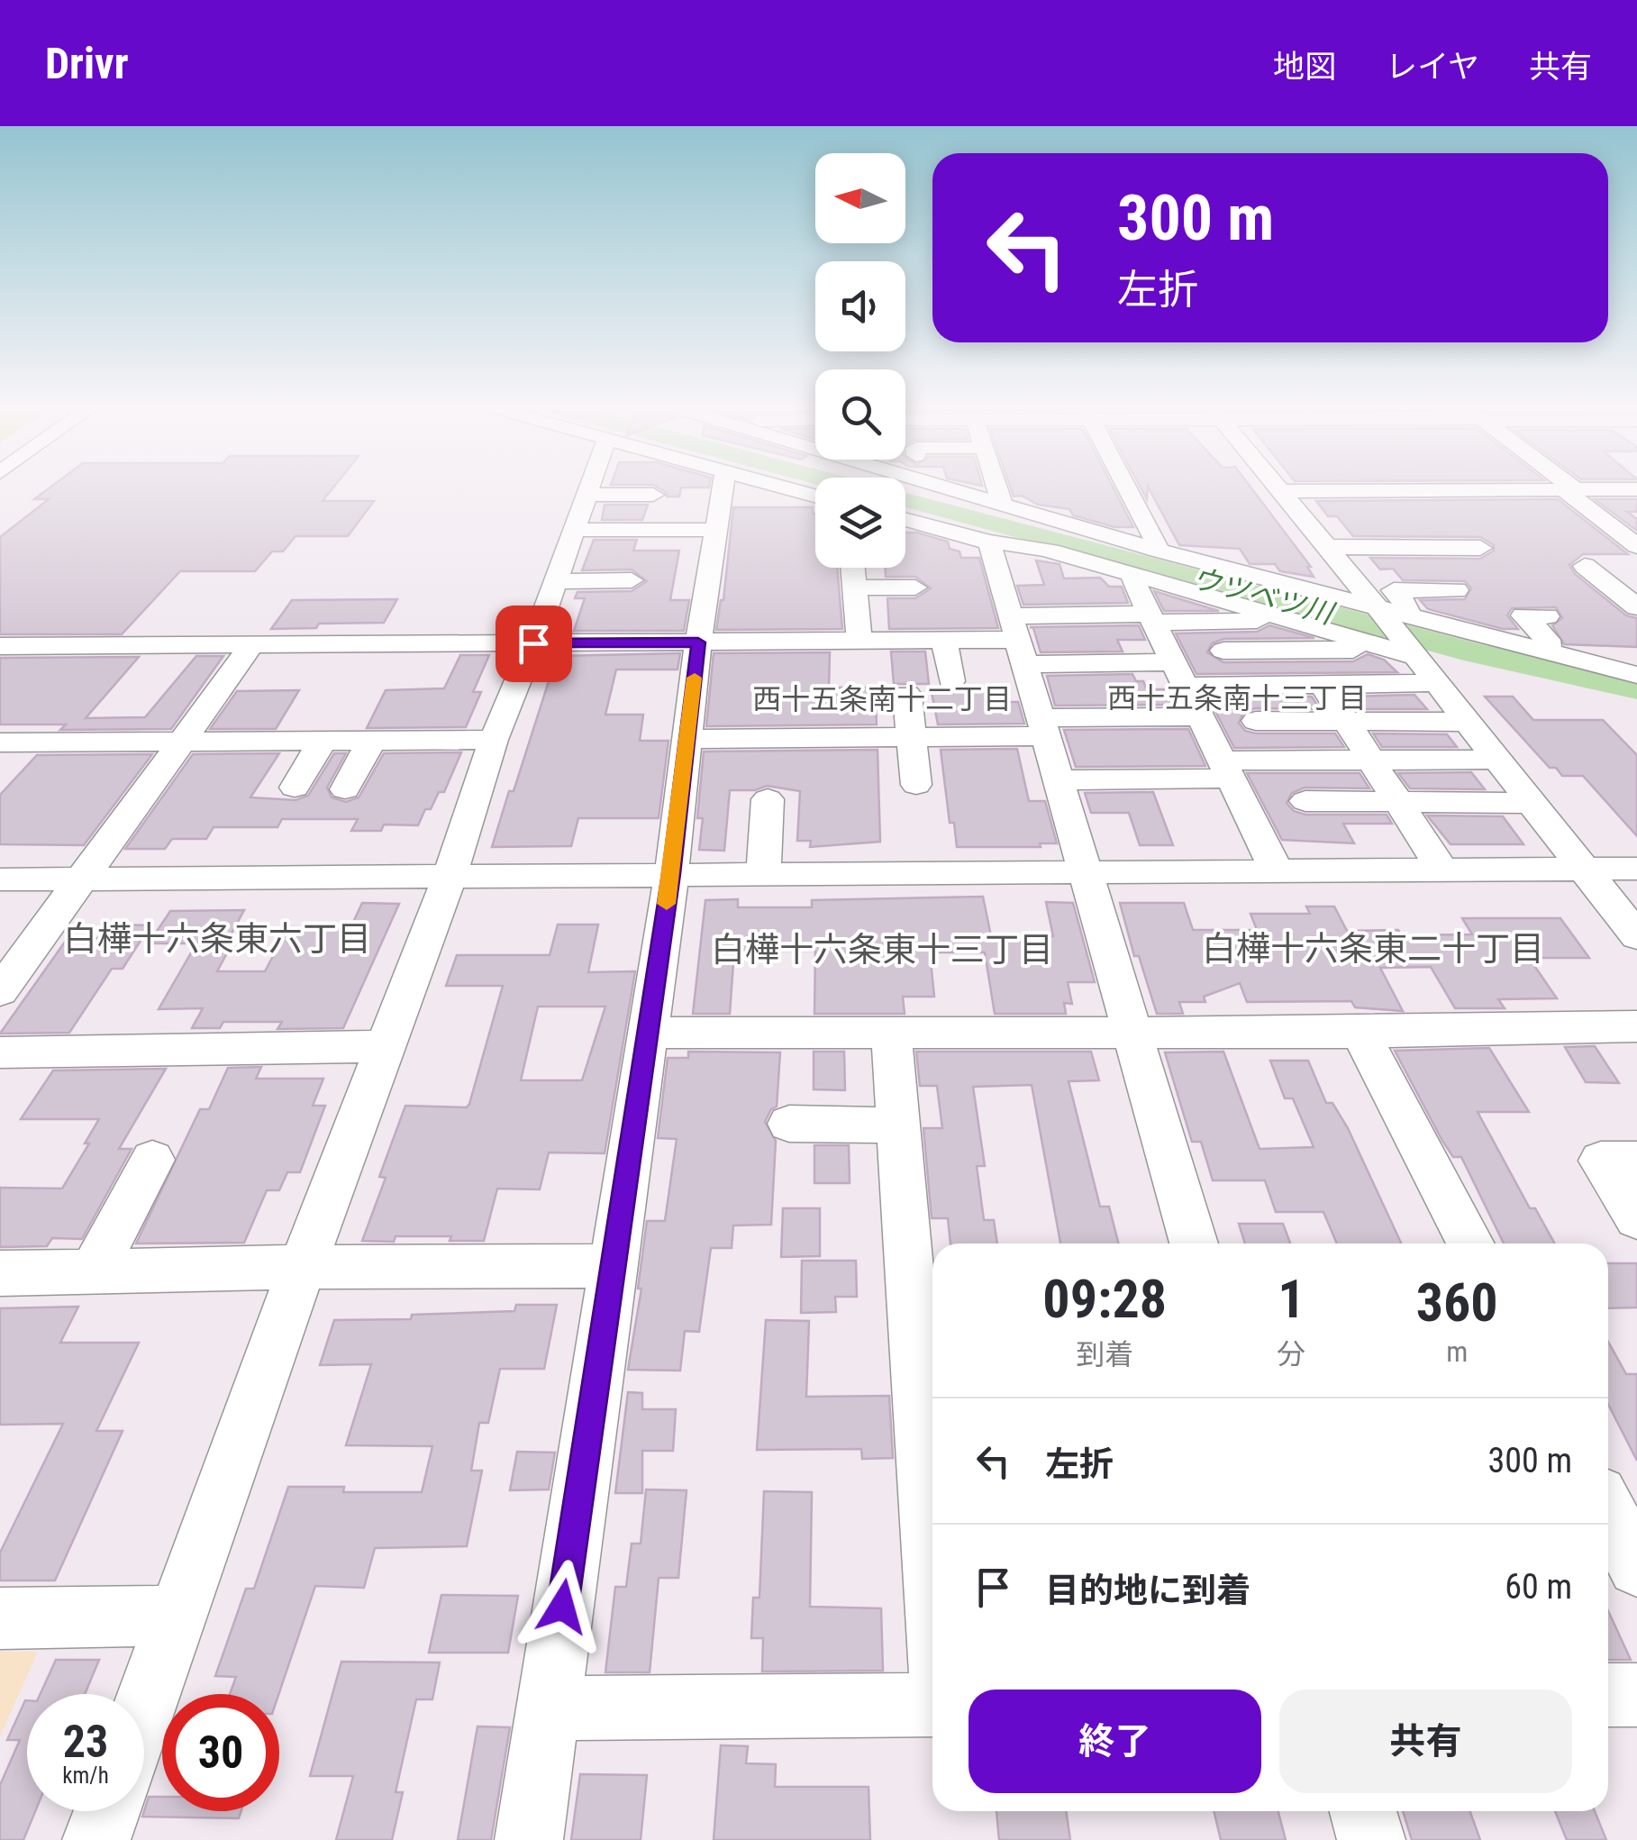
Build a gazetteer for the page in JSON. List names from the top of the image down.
{
  "districts": [
    "西十五条南十三丁目",
    "西十五条南十二丁目",
    "白樺十六条東六丁目",
    "白樺十六条東二十丁目",
    "白樺十六条東十三丁目"
  ],
  "water": ["ウツベツ川"],
  "north": "left",
  "page": {
    "header": "Drivr",
    "nav": ["地図", "レイヤ", "共有"],
    "turn": ["300 m", "左折"],
    "eta": [
      "09:28",
      "到着",
      "1",
      "分",
      "360",
      "m"
    ],
    "list": [
      {
        "name": "左折",
        "value": "300 m"
      },
      {
        "name": "目的地に到着",
        "value": "60 m"
      }
    ],
    "buttons": ["終了", "共有"],
    "speed": "23 km/h",
    "limit": "30"
  }
}
